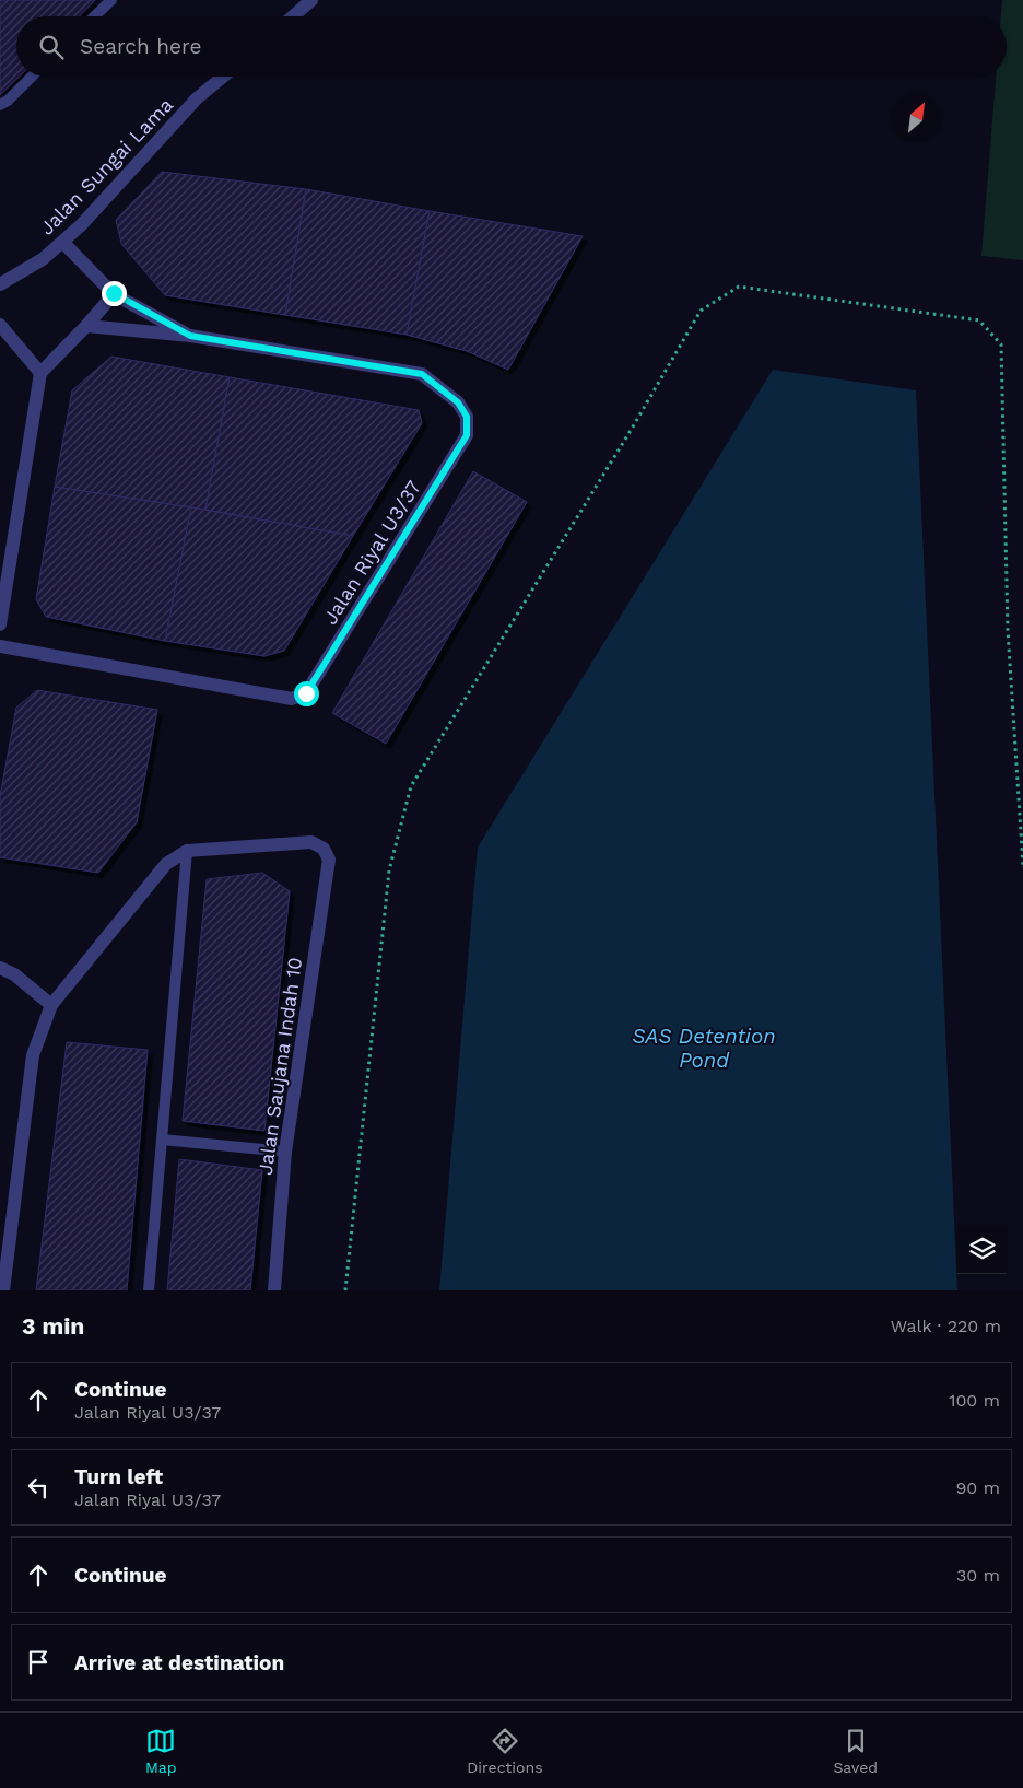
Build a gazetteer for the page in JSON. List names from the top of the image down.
{
  "streets": {
    "street": ["Jalan Sungai Lama", "Jalan Riyal U3/37", "Jalan Saujana Indah 10"]
  },
  "water": ["SAS Detention Pond"],
  "north": "top right",
  "page": {
    "search": "Search here",
    "heading": ["3 min", "Walk · 220 m"],
    "list": [
      ["Continue", "Jalan Riyal U3/37", "100 m"],
      ["Turn left", "Jalan Riyal U3/37", "90 m"],
      ["Continue", "30 m"],
      "Arrive at destination"
    ],
    "nav": ["Map", "Directions", "Saved"]
  }
}
